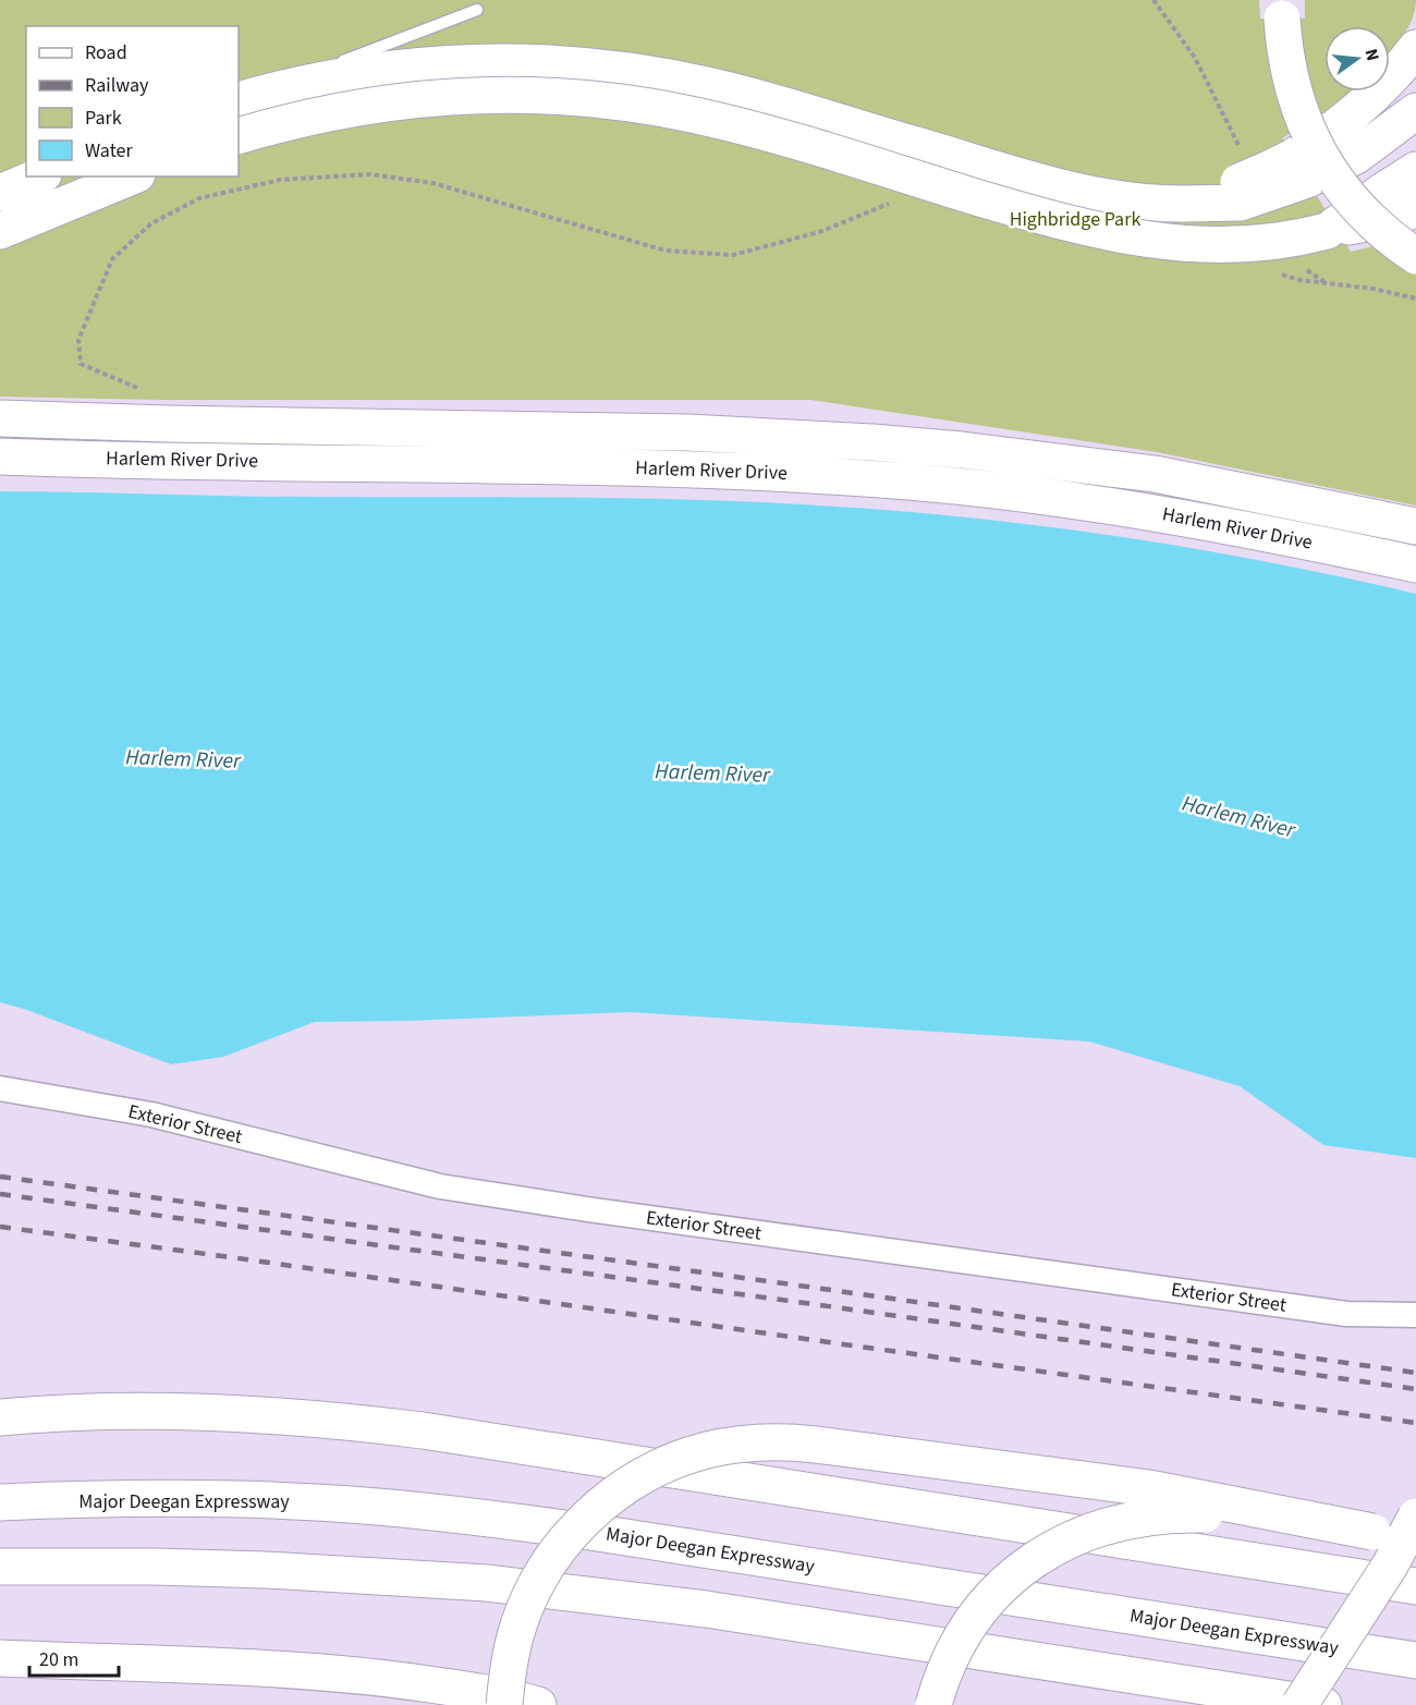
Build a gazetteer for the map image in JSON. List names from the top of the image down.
{
  "streets": {
    "highway": ["Harlem River Drive", "Major Deegan Expressway"],
    "street": ["Exterior Street"]
  },
  "water": ["Harlem River"],
  "parks": ["Highbridge Park"],
  "legend": [
    "Road",
    "Railway",
    "Park",
    "Water"
  ],
  "scale_bar": "20 m",
  "north": "right"
}
